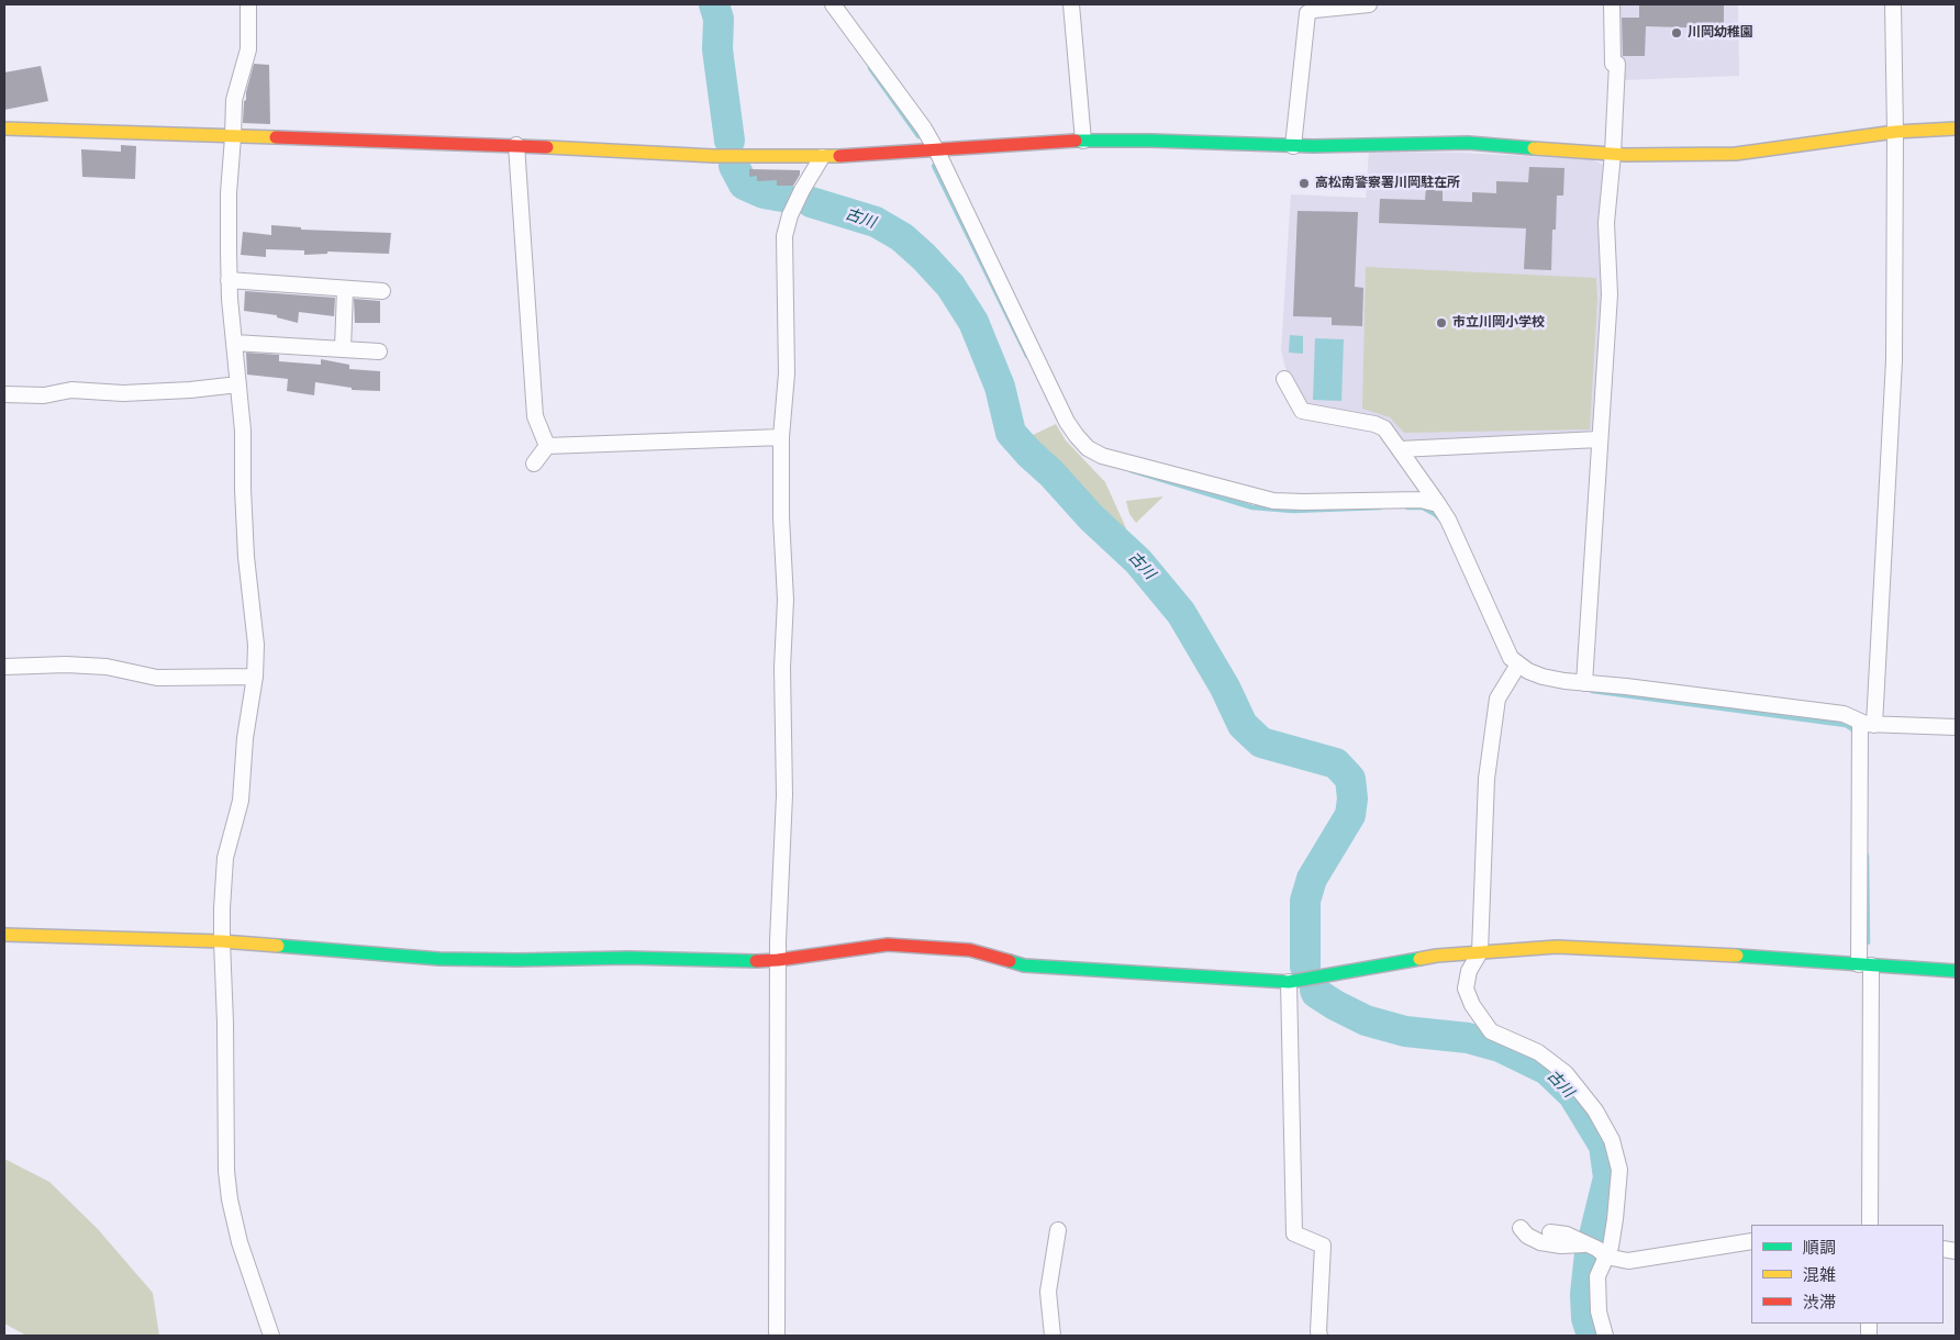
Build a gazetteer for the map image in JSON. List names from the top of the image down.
{
  "water": ["古川"],
  "places": ["川岡幼稚園", "高松南警察署川岡駐在所", "市立川岡小学校"],
  "legend": ["順調", "混雑", "渋滞"]
}
